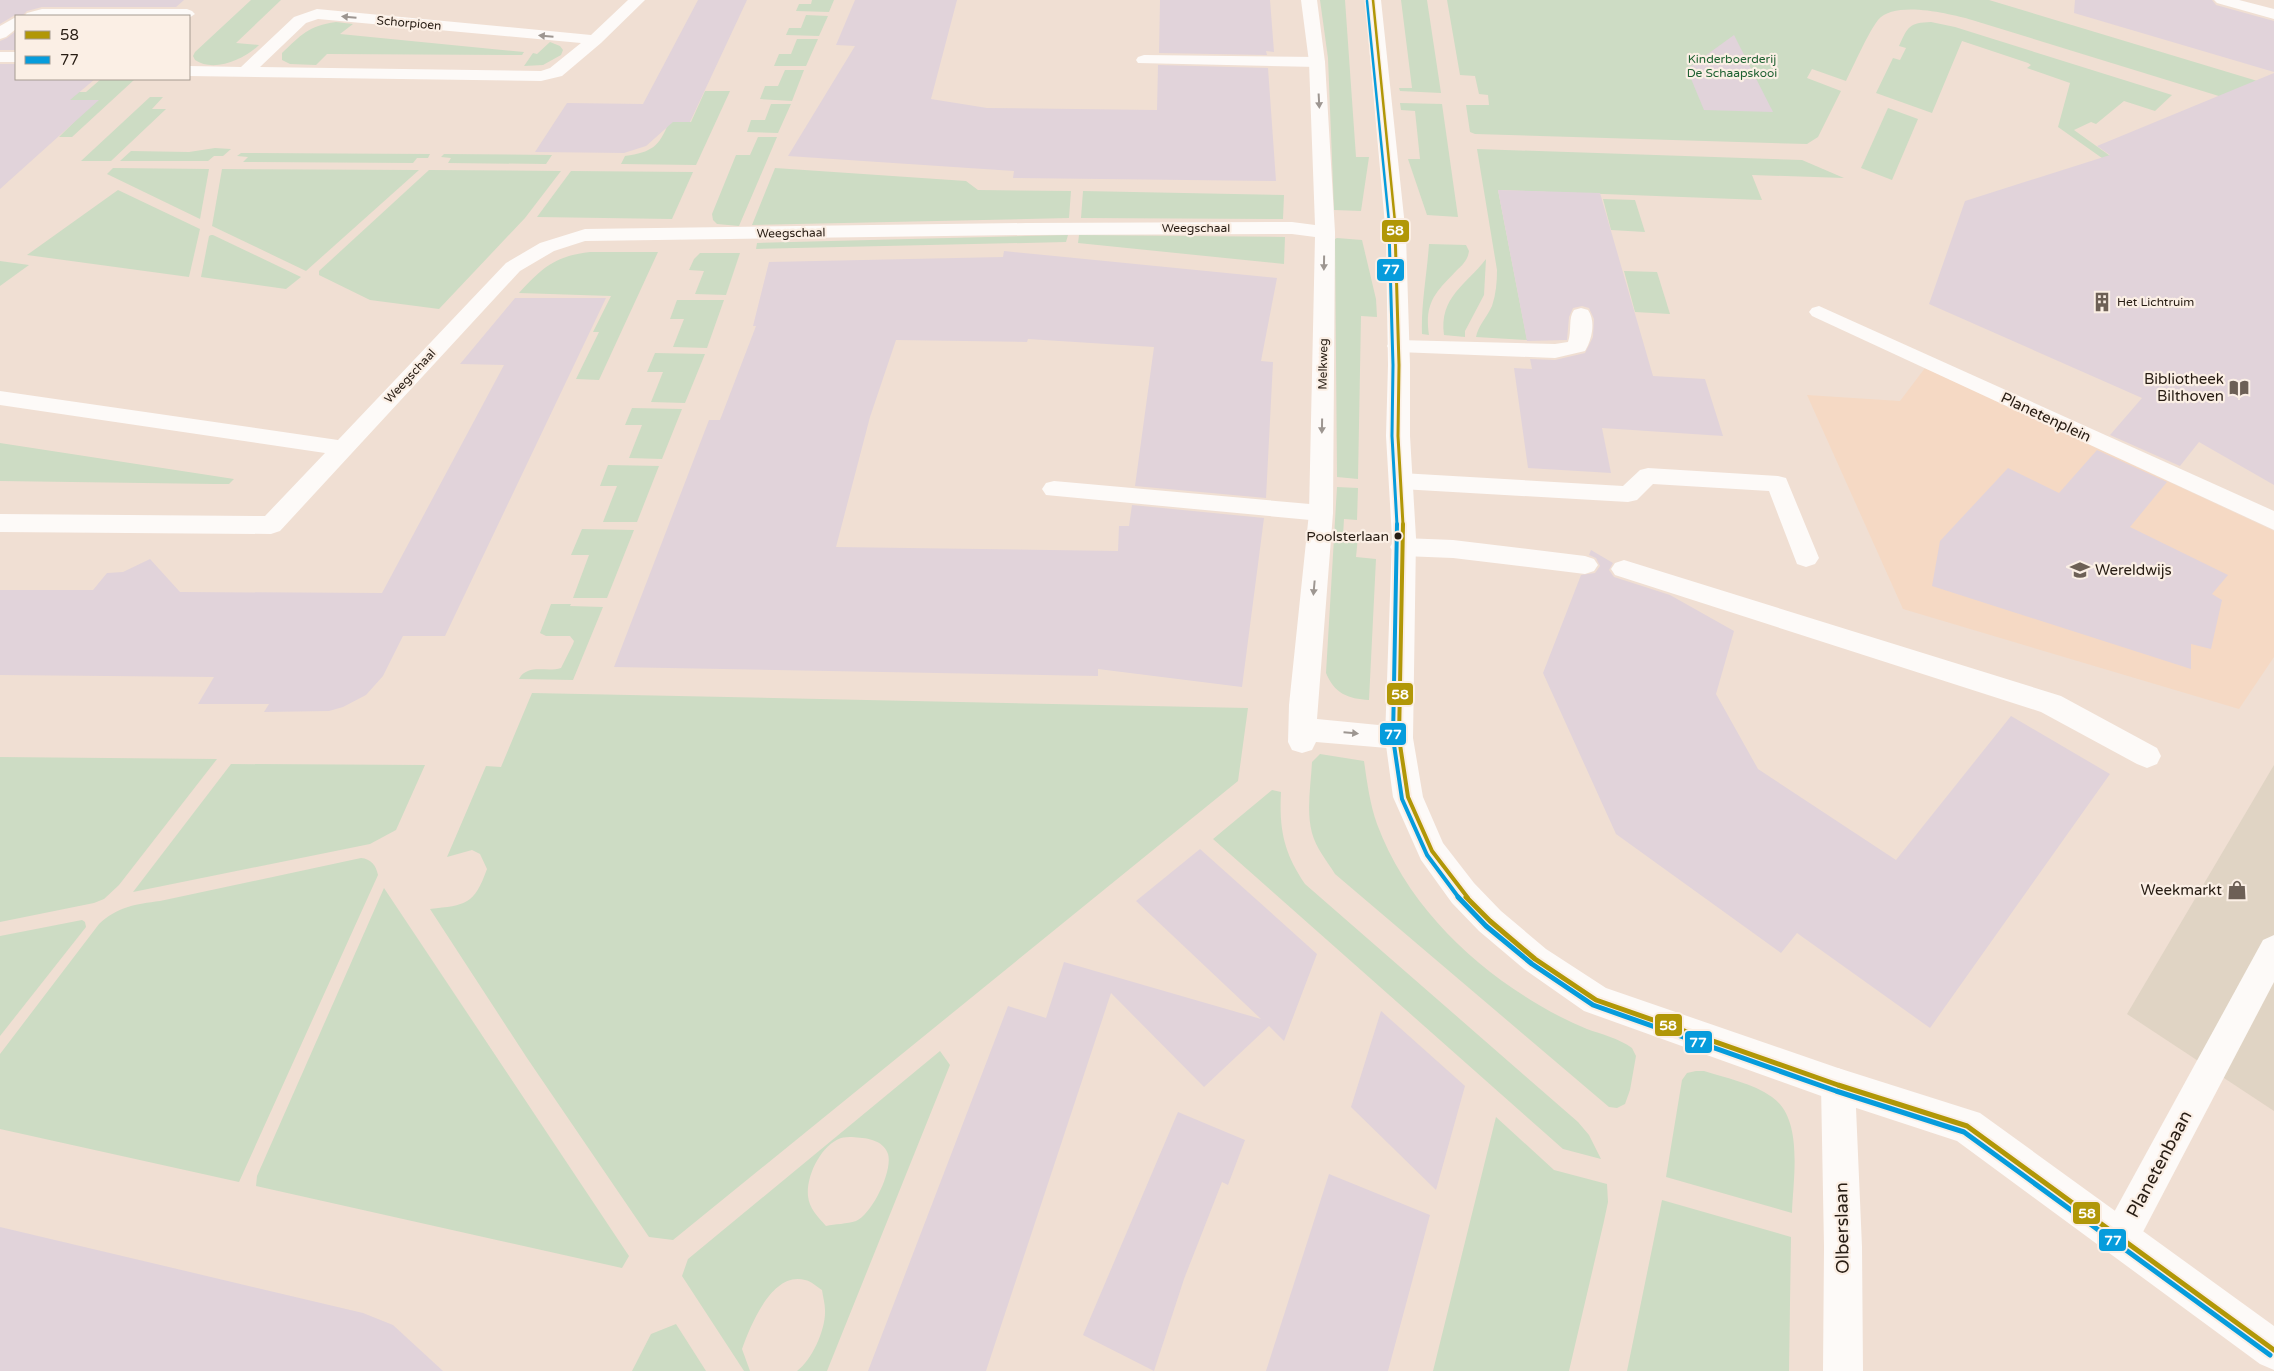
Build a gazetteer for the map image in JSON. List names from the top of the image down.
{
  "streets": {
    "street": [
      "Schorpioen",
      "Weegschaal",
      "Melkweg",
      "Planetenplein",
      "Planetenbaan",
      "Olberslaan"
    ]
  },
  "crossings": [
    ["Weegschaal", "Melkweg"]
  ],
  "parks": ["Kinderboerderij De Schaapskooi"],
  "places": {
    "building": ["Het Lichtruim"],
    "library": ["Bibliotheek Bilthoven"],
    "other": ["Poolsterlaan"],
    "school or university": ["Wereldwijs"],
    "shop": ["Weekmarkt"]
  },
  "lines": ["transit line 58", "transit line 77"],
  "legend": ["58", "77"]
}
